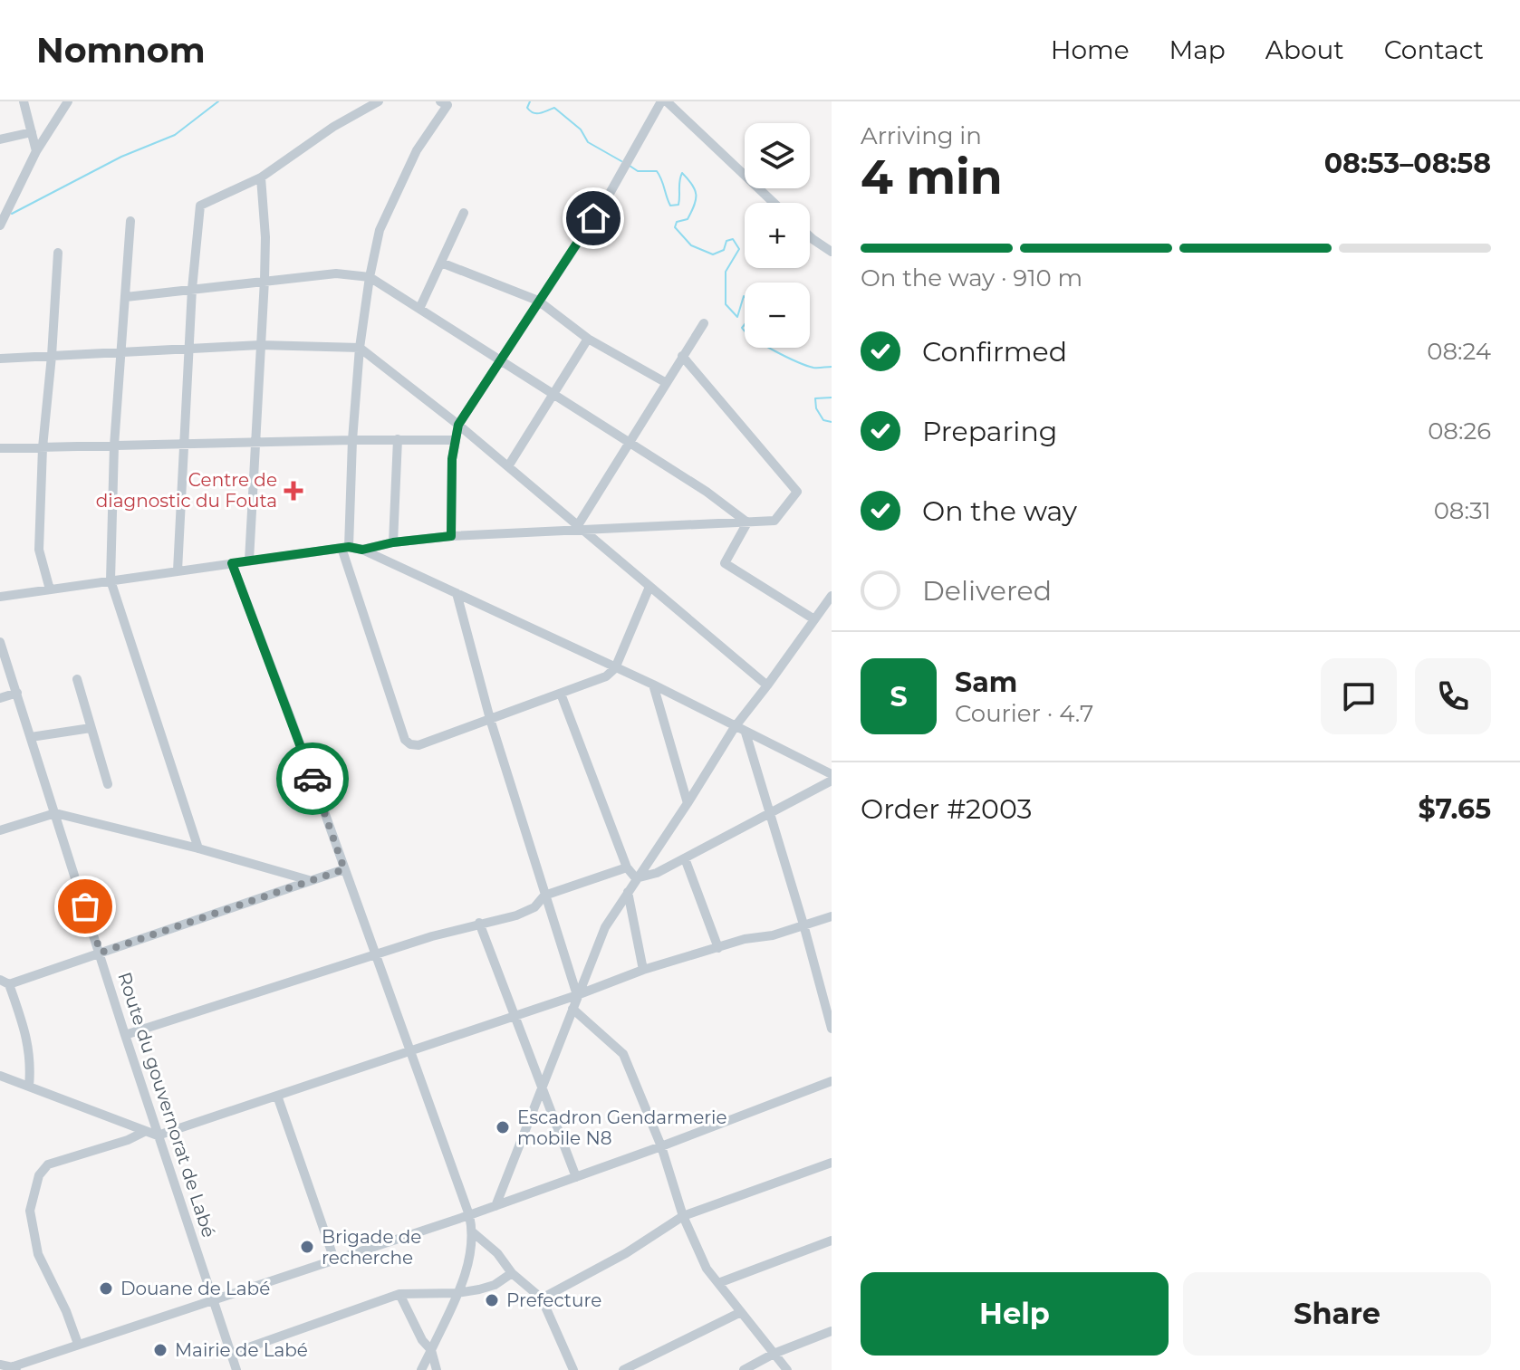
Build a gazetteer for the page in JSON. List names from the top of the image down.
{
  "streets": {
    "street": ["Route du gouvernorat de Labé"]
  },
  "places": {
    "health": ["Centre de diagnostic du Fouta"],
    "other": [
      "Escadron Gendarmerie mobile N8",
      "Brigade de recherche",
      "Douane de Labé",
      "Prefecture",
      "Mairie de Labé"
    ]
  },
  "page": {
    "header": "Nomnom",
    "nav": [
      "Home",
      "Map",
      "About",
      "Contact"
    ],
    "heading": ["4 min", "Arriving in", "08:53–08:58"],
    "panel": [
      "Sam",
      "Courier · 4.7",
      "Order #2003",
      "$7.65"
    ],
    "map_buttons": ["+", "−"],
    "bar": "On the way · 910 m",
    "list": [
      ["Confirmed", "08:24"],
      ["Preparing", "08:26"],
      ["On the way", "08:31"],
      "Delivered"
    ],
    "round": "S",
    "buttons": ["Help", "Share"]
  }
}
